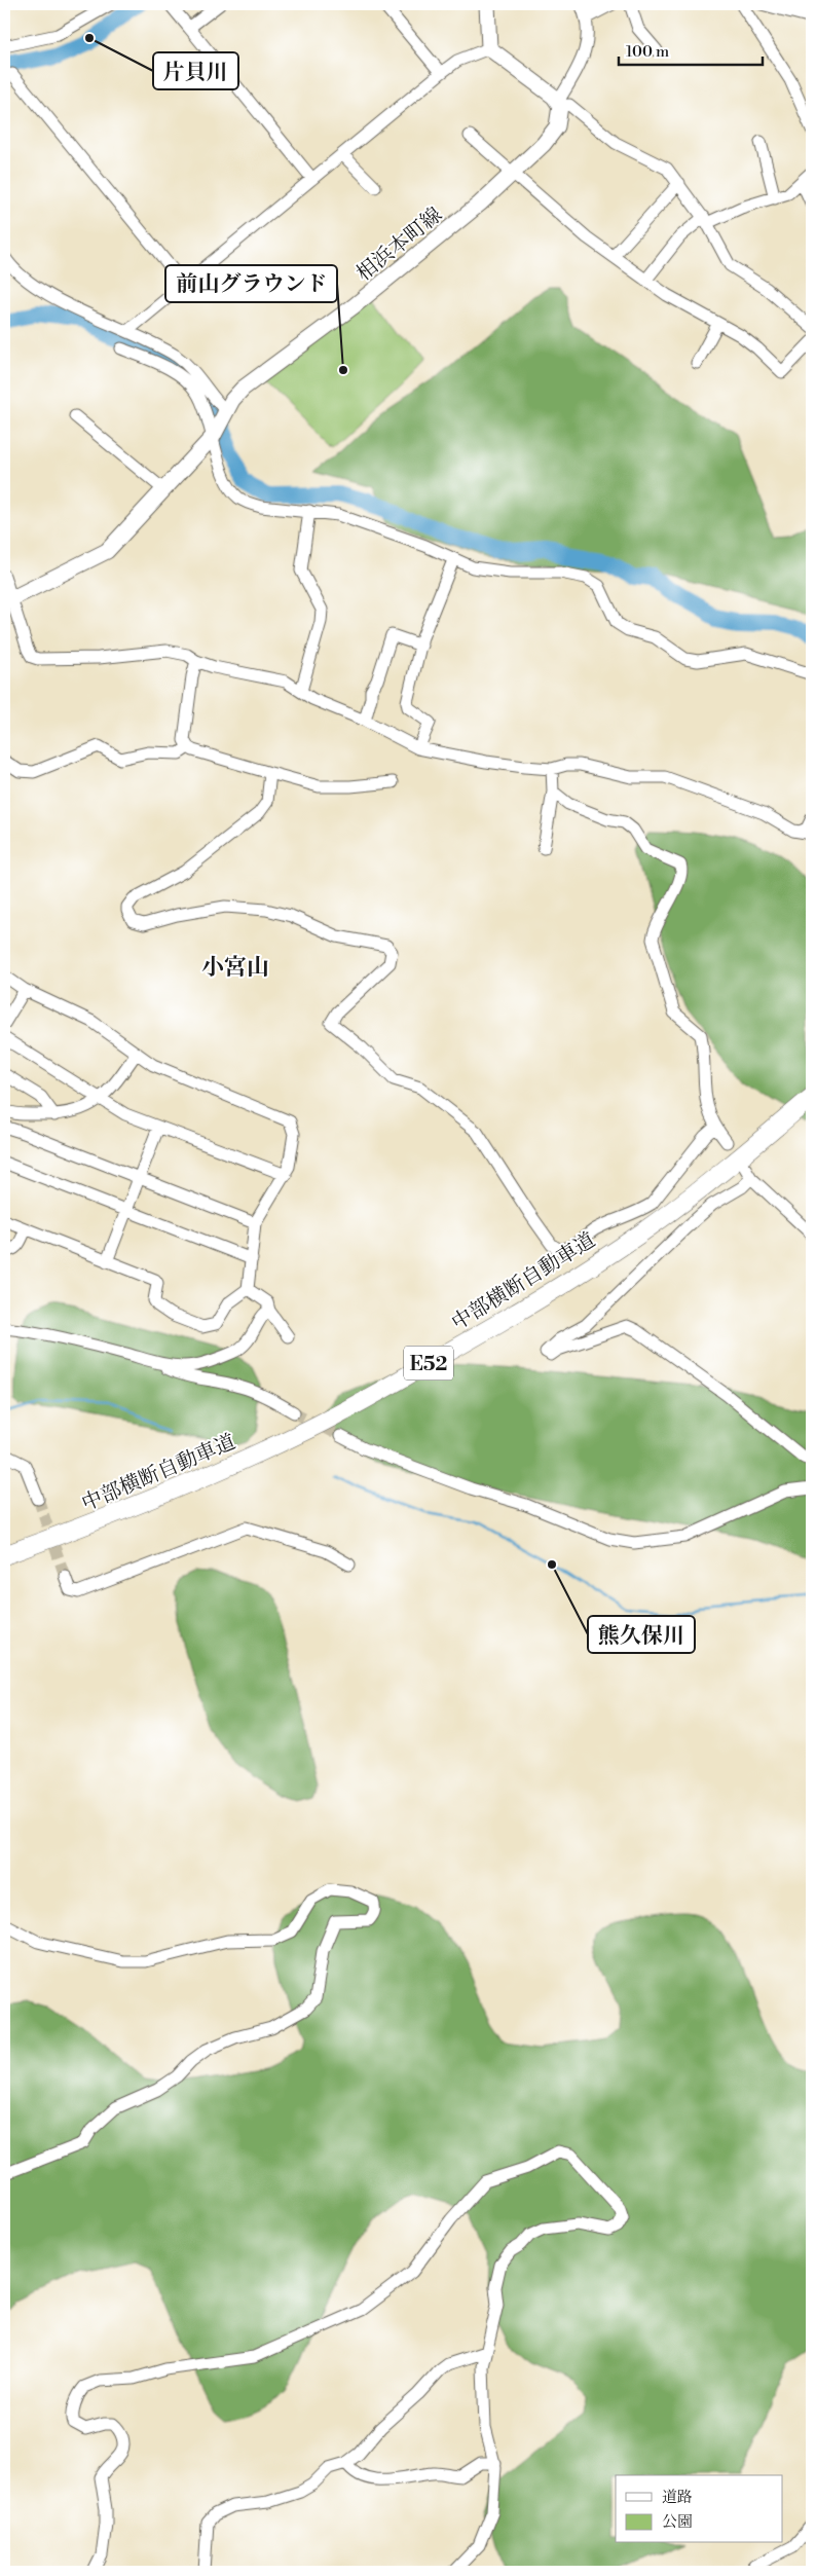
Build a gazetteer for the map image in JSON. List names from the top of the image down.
{
  "streets": {
    "highway": ["中部横断自動車道", "E52"],
    "main road": ["相浜本町線"]
  },
  "districts": ["小宮山"],
  "places": ["片貝川", "前山グラウンド", "熊久保川"],
  "legend": ["道路", "公園"],
  "scale_bar": "100 m"
}
